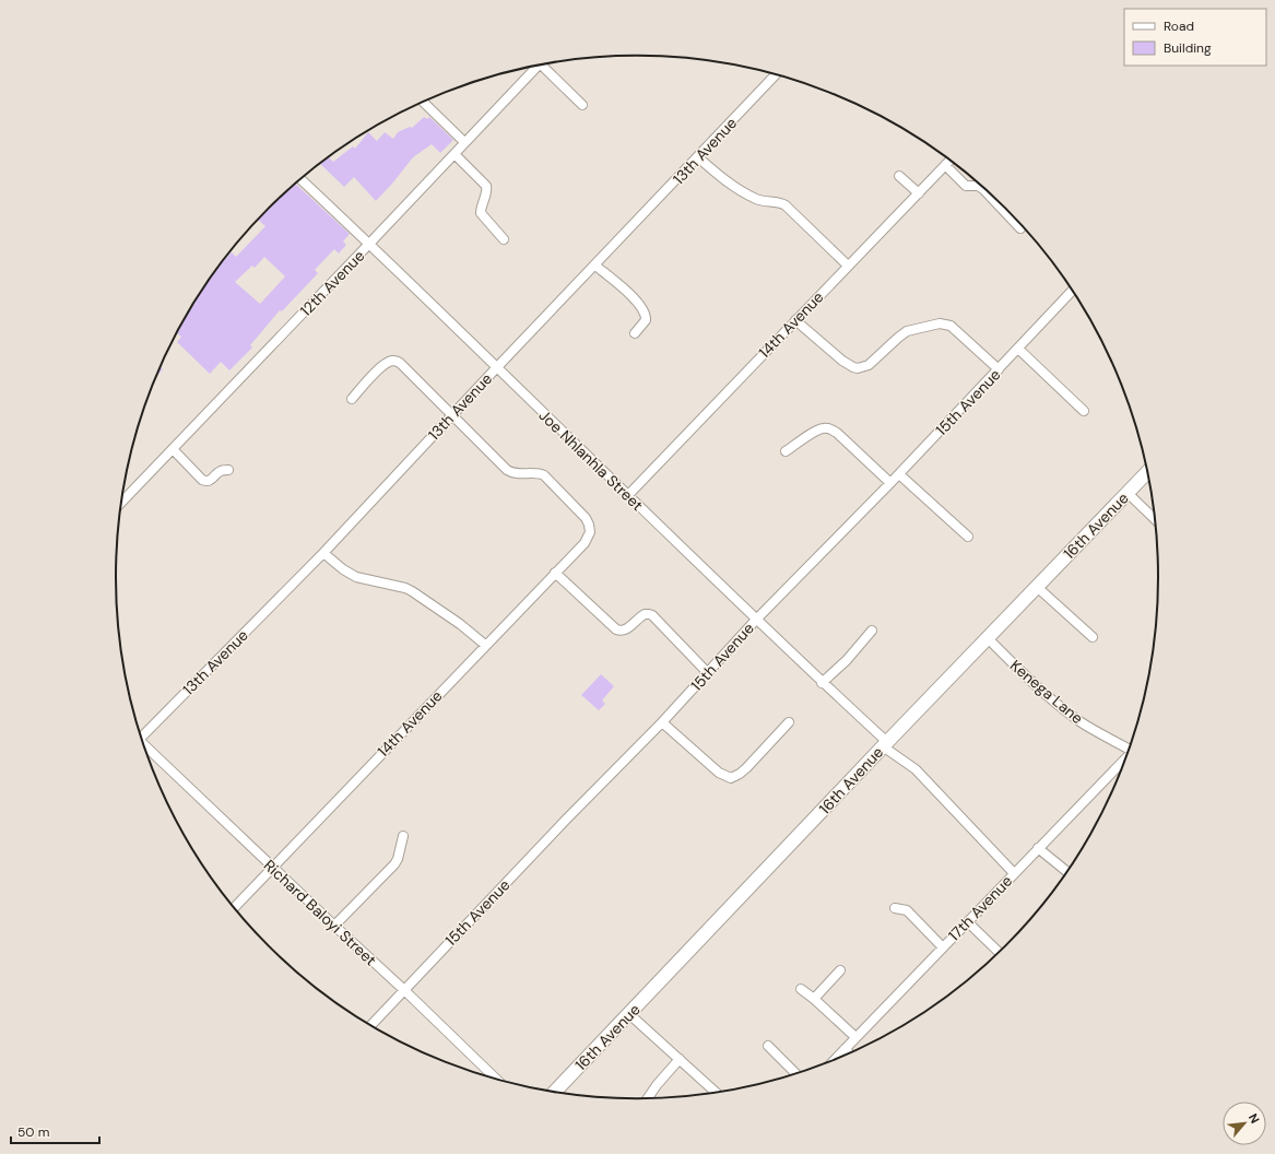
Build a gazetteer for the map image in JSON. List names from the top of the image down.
{
  "streets": {
    "street": [
      "13th Avenue",
      "12th Avenue",
      "14th Avenue",
      "15th Avenue",
      "Joe Nhlanhla Street",
      "16th Avenue",
      "Kenega Lane",
      "17th Avenue",
      "Richard Baloyi Street"
    ]
  },
  "crossings": [
    ["13th Avenue", "14th Avenue"],
    ["13th Avenue", "Joe Nhlanhla Street"],
    ["12th Avenue", "Joe Nhlanhla Street"],
    ["14th Avenue", "Joe Nhlanhla Street"],
    ["14th Avenue", "Richard Baloyi Street"],
    ["15th Avenue", "Joe Nhlanhla Street"],
    ["15th Avenue", "Richard Baloyi Street"],
    ["Joe Nhlanhla Street", "16th Avenue"],
    ["Joe Nhlanhla Street", "17th Avenue"],
    ["16th Avenue", "Kenega Lane"]
  ],
  "legend": ["Road", "Building"],
  "scale_bar": "50 m",
  "north": "top right"
}
